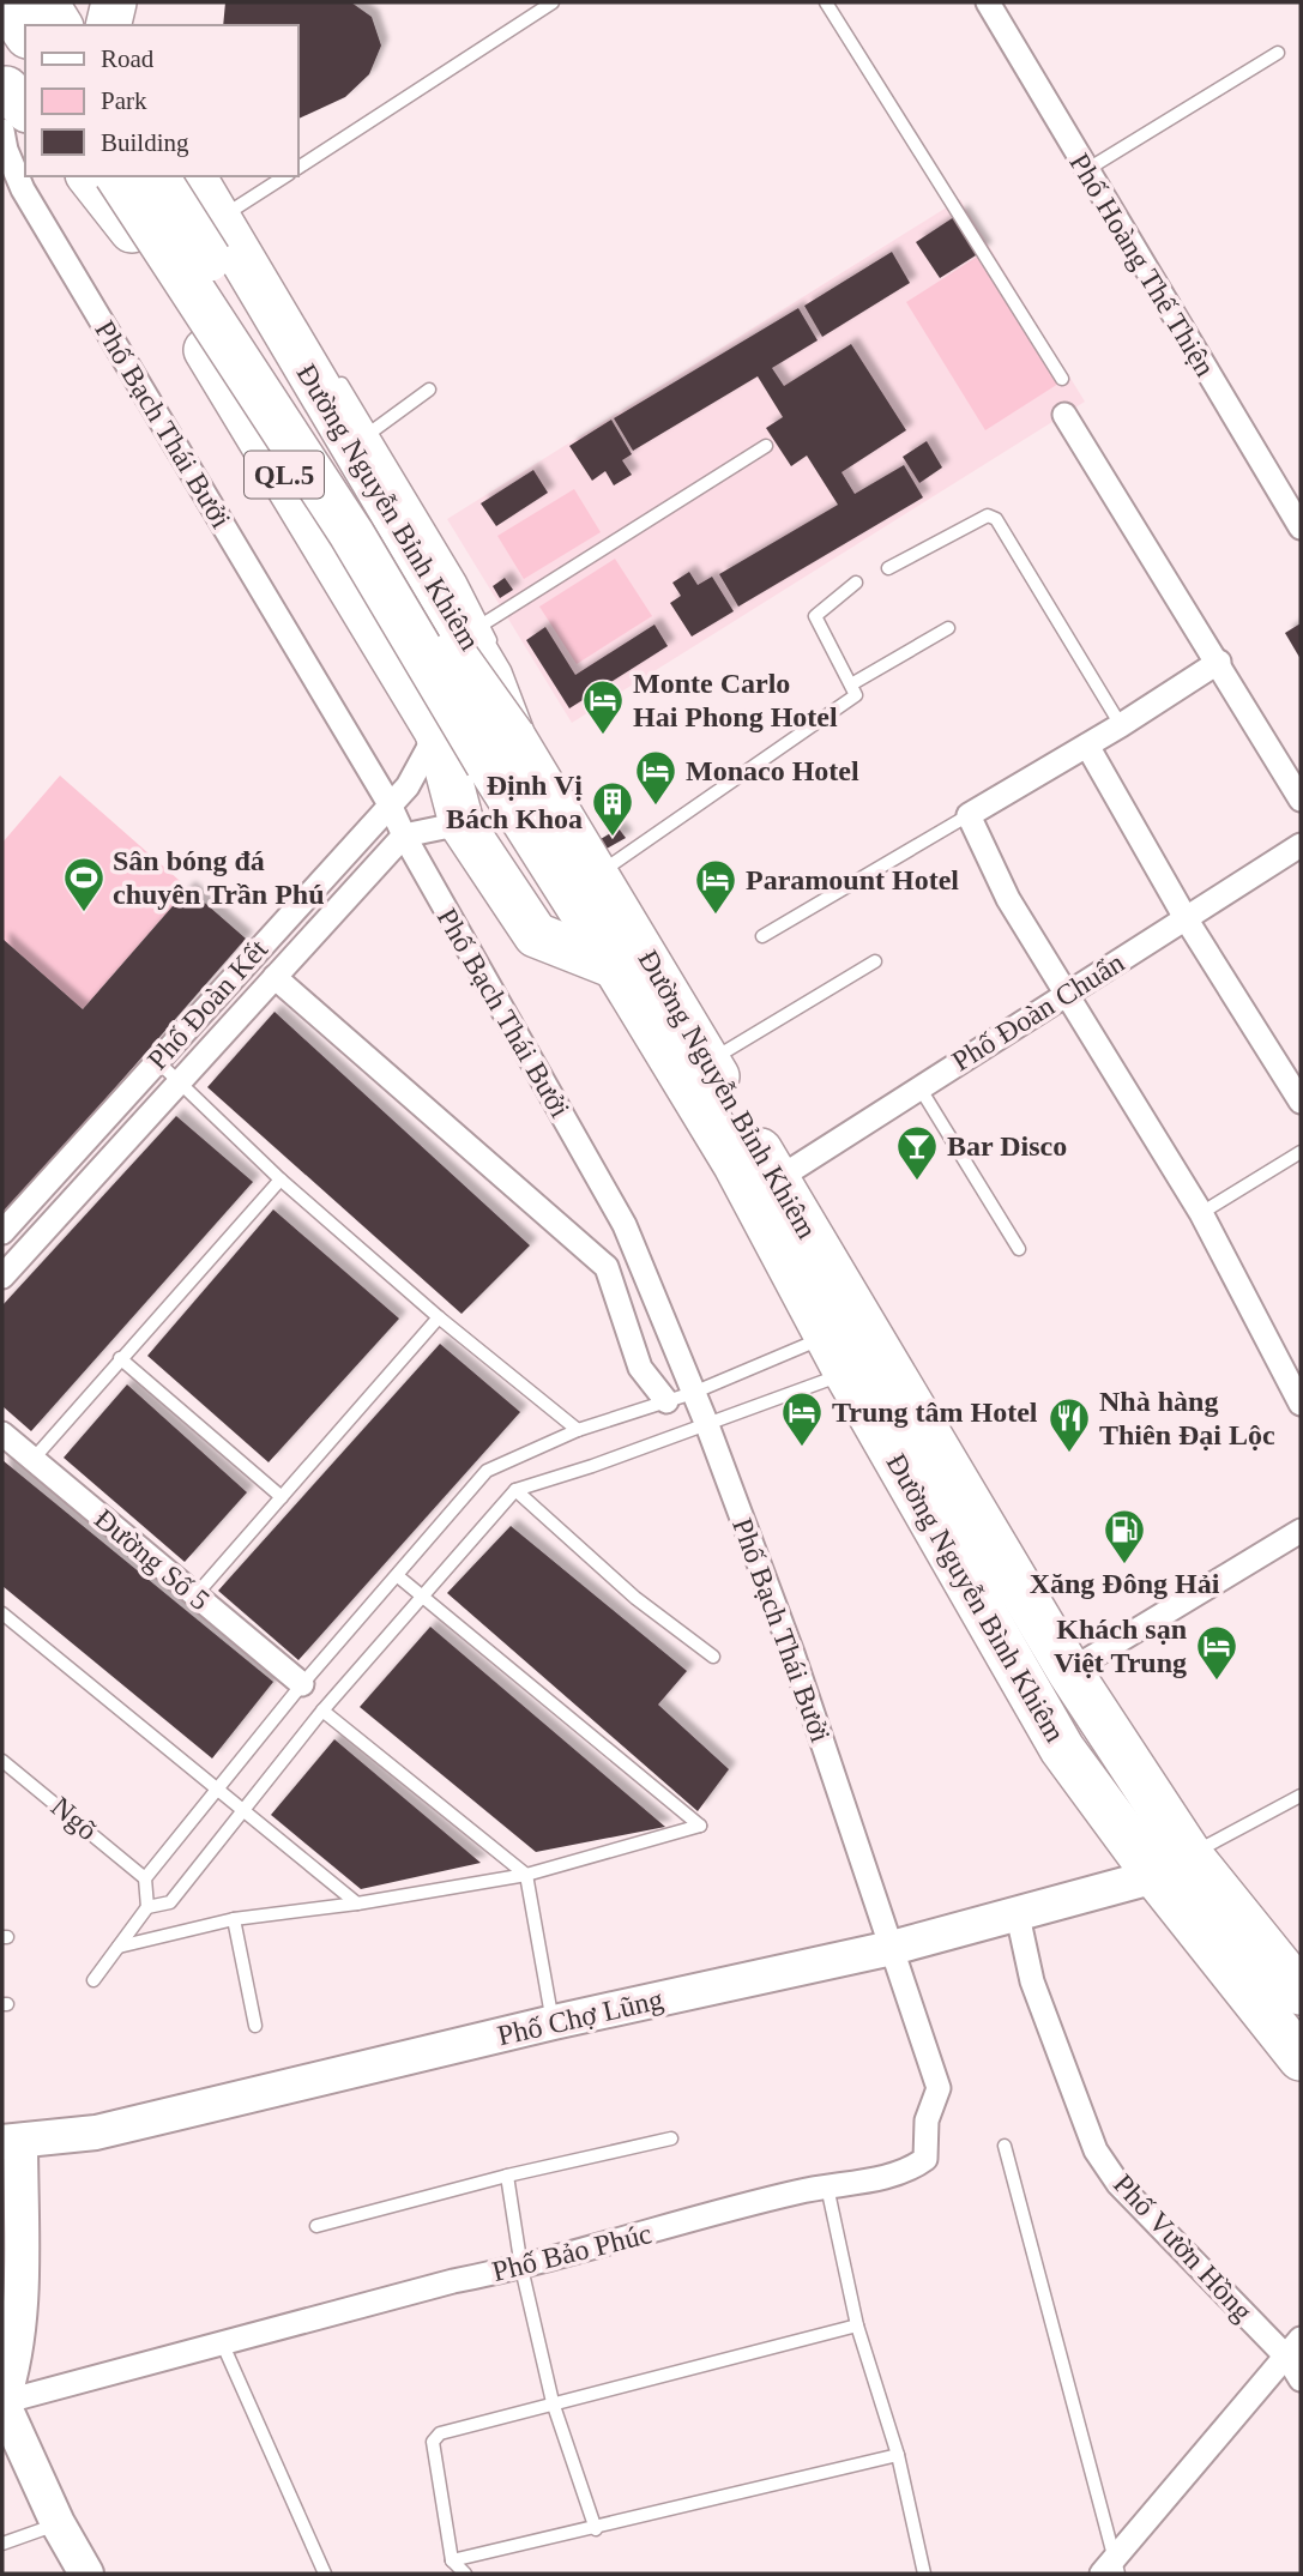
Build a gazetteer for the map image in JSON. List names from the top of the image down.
{
  "streets": {
    "highway": ["QL.5", "Đường Nguyễn Bỉnh Khiêm", "Đường Nguyễn Bình Khiêm"],
    "street": [
      "Phố Hoàng Thế Thiện",
      "Phố Bạch Thái Bưởi",
      "Phố Đoàn Kết",
      "Phố Đoàn Chuẩn",
      "Đường Số 5",
      "Phố Chợ Lũng",
      "Phố Vườn Hồng",
      "Phố Bảo Phúc"
    ],
    "lane": ["Ngõ"]
  },
  "crossings": [
    ["Phố Bạch Thái Bưởi", "Phố Đoàn Kết"],
    ["Phố Bạch Thái Bưởi", "Phố Chợ Lũng"],
    ["Phố Bạch Thái Bưởi", "Phố Bảo Phúc"],
    ["QL.5", "Đường Nguyễn Bỉnh Khiêm"],
    ["QL.5", "Đường Nguyễn Bình Khiêm"],
    ["Đường Nguyễn Bỉnh Khiêm", "Phố Đoàn Kết"],
    ["Đường Nguyễn Bỉnh Khiêm", "Phố Đoàn Chuẩn"],
    ["Đường Nguyễn Bỉnh Khiêm", "Đường Nguyễn Bình Khiêm"],
    ["Đường Nguyễn Bỉnh Khiêm", "Phố Chợ Lũng"],
    ["Đường Nguyễn Bình Khiêm", "Phố Chợ Lũng"],
    ["Phố Chợ Lũng", "Phố Vườn Hồng"],
    ["Phố Chợ Lũng", "Phố Bảo Phúc"]
  ],
  "places": {
    "hotel": [
      "Monte Carlo Hai Phong Hotel",
      "Monaco Hotel",
      "Paramount Hotel",
      "Trung tâm Hotel",
      "Khách sạn Việt Trung"
    ],
    "building": ["Định Vị Bách Khoa"],
    "sports": ["Sân bóng đá chuyên Trần Phú"],
    "bar": ["Bar Disco"],
    "restaurant": ["Nhà hàng Thiên Đại Lộc"],
    "fuel station": ["Xăng Đông Hải"]
  },
  "legend": ["Road", "Park", "Building"]
}
